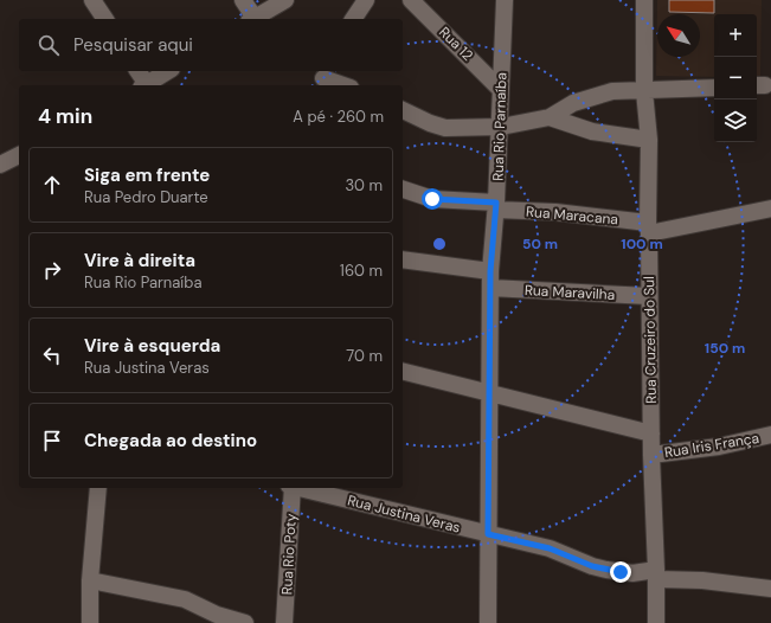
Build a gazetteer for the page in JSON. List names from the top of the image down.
{
  "streets": {
    "street": [
      "Rua 12",
      "Rua Rio Parnaíba",
      "Rua Maracana",
      "Rua Maravilha",
      "Rua Cruzeiro do Sul",
      "Rua Iris França",
      "Rua Justina Veras",
      "Rua Rio Poty"
    ]
  },
  "crossings": [
    ["Rua 12", "Rua Rio Parnaíba"],
    ["Rua Rio Parnaíba", "Rua Maracana"],
    ["Rua Rio Parnaíba", "Rua Maravilha"],
    ["Rua Rio Parnaíba", "Rua Justina Veras"],
    ["Rua Maracana", "Rua Cruzeiro do Sul"],
    ["Rua Maravilha", "Rua Cruzeiro do Sul"],
    ["Rua Cruzeiro do Sul", "Rua Iris França"],
    ["Rua Cruzeiro do Sul", "Rua Justina Veras"]
  ],
  "north": "top left",
  "page": {
    "map_buttons": ["+", "−"],
    "search": "Pesquisar aqui",
    "heading": ["4 min", "A pé · 260 m"],
    "list": [
      ["Siga em frente", "Rua Pedro Duarte", "30 m"],
      ["Vire à direita", "Rua Rio Parnaíba", "160 m"],
      ["Vire à esquerda", "Rua Justina Veras", "70 m"],
      "Chegada ao destino"
    ]
  },
  "rings": ["50 m", "100 m", "150 m"]
}
